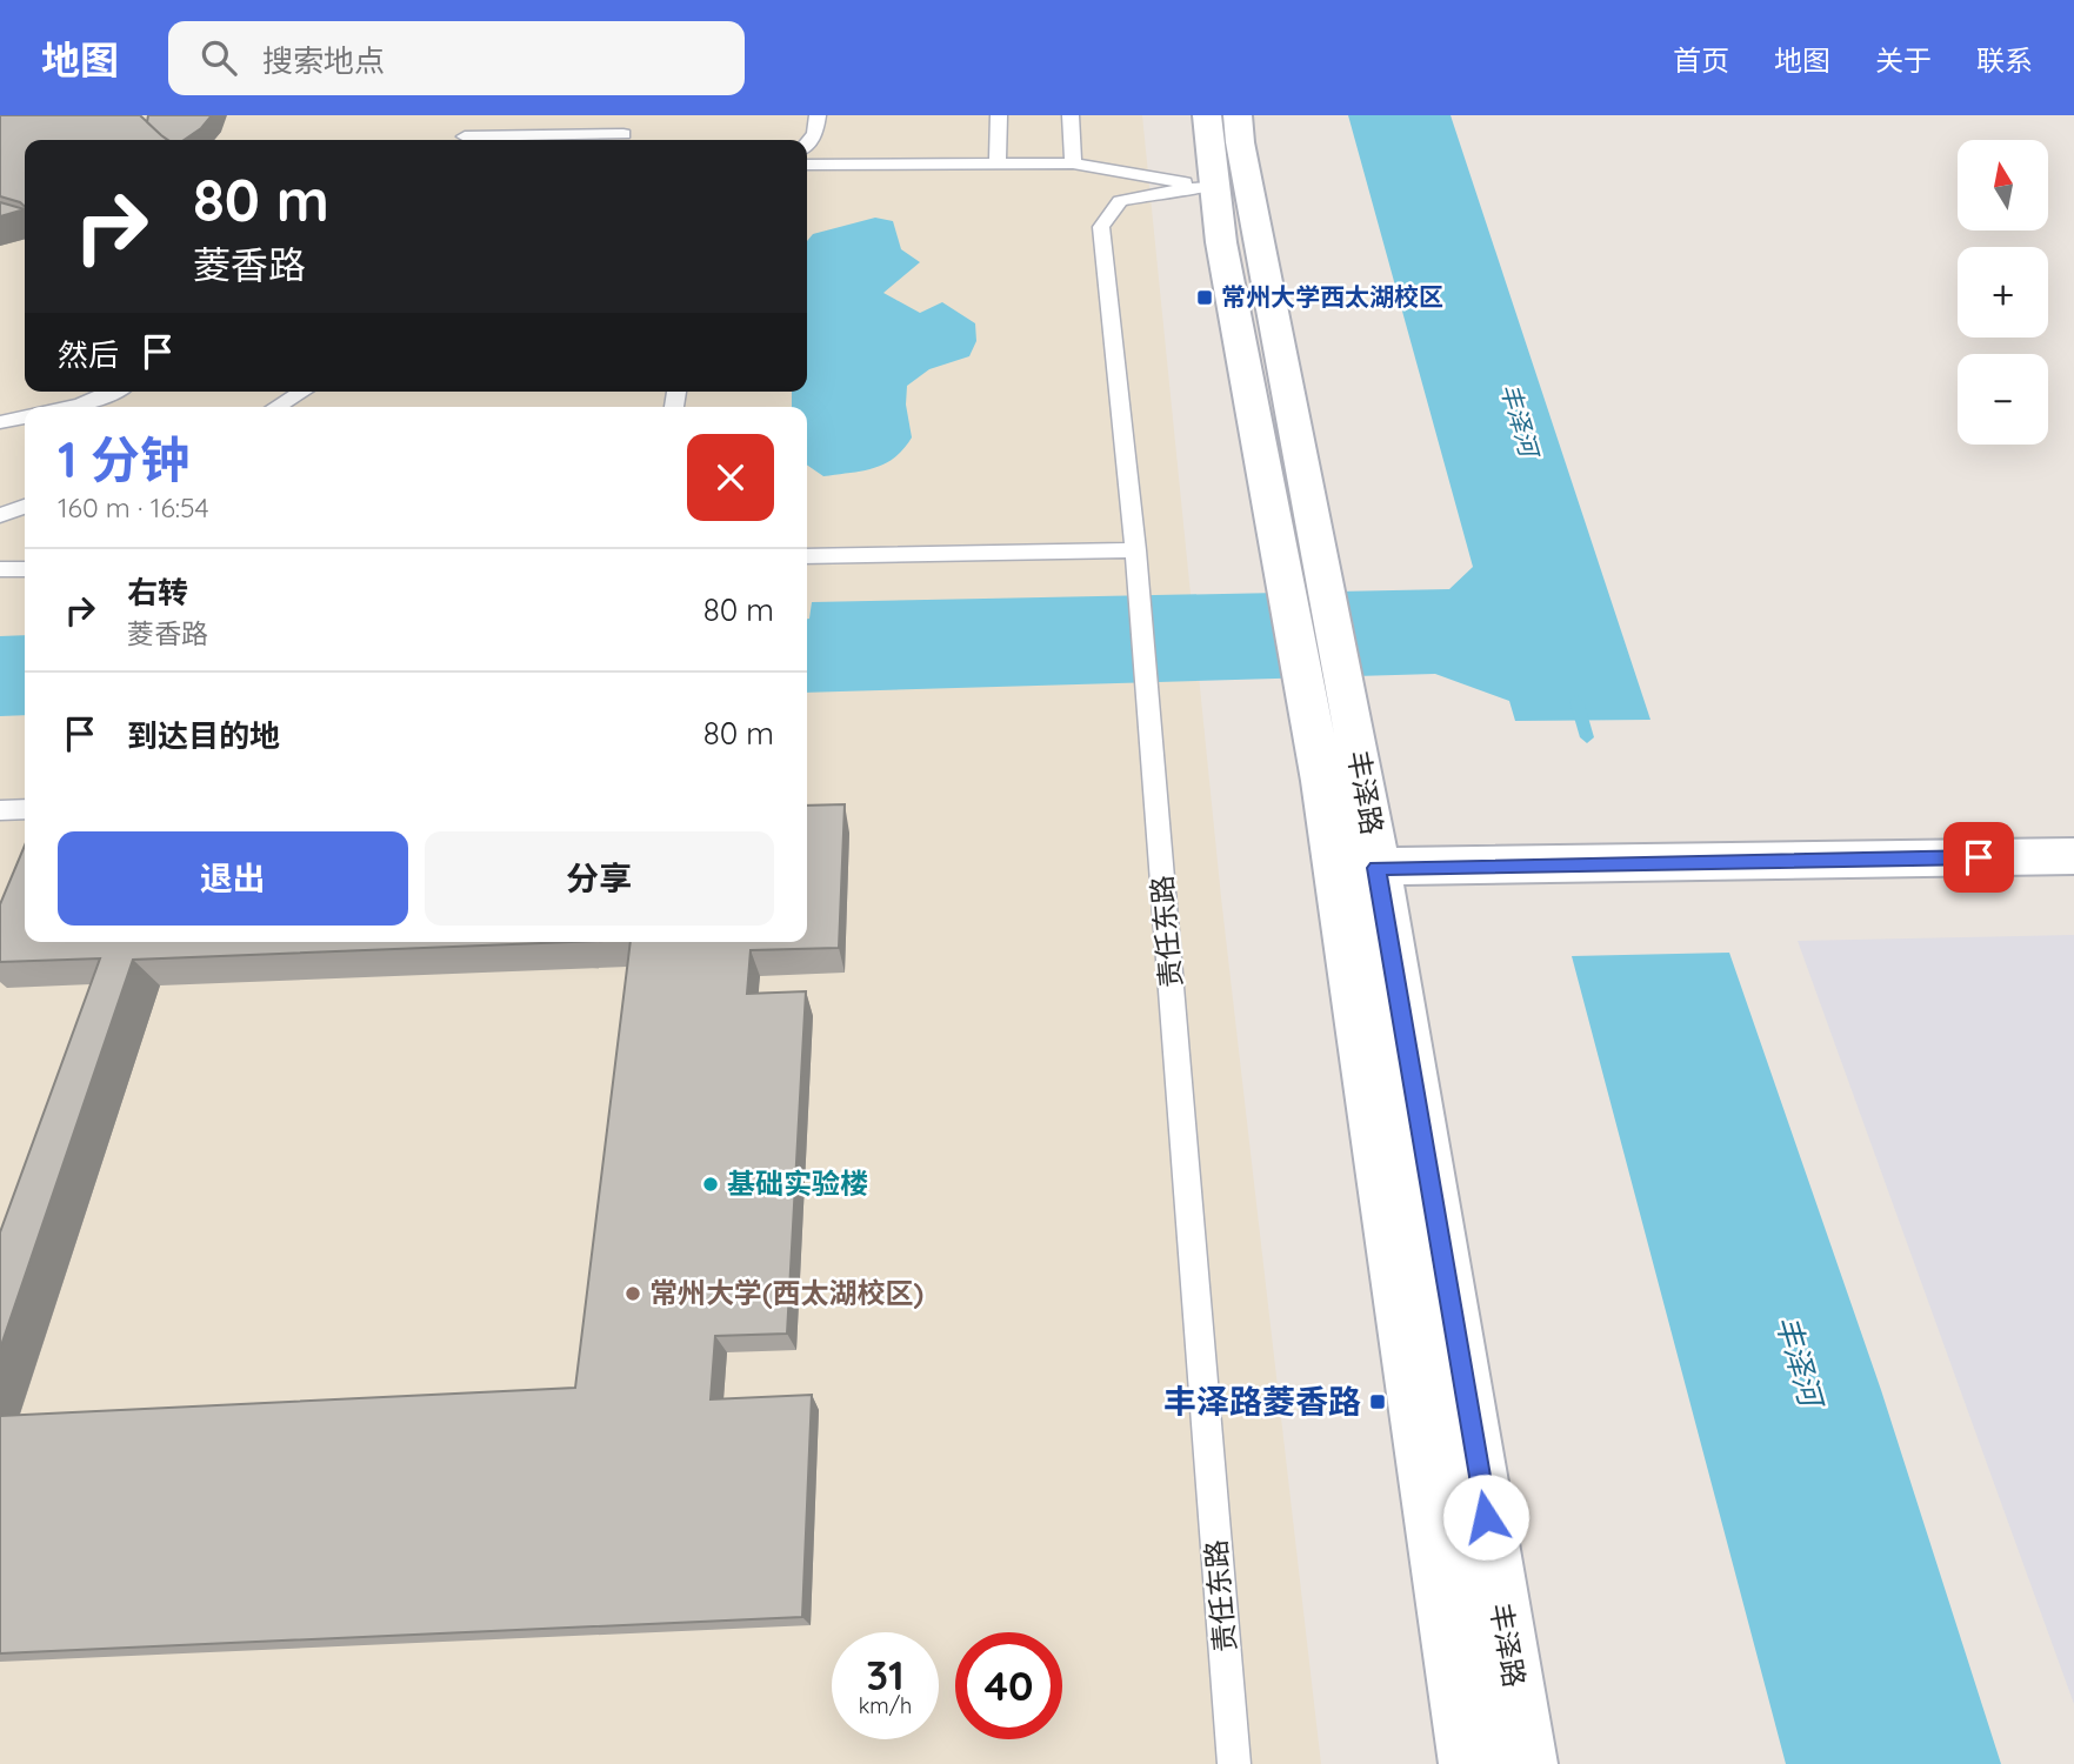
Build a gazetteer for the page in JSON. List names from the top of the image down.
{
  "streets": {
    "street": ["丰泽路"],
    "lane": ["责任东路"]
  },
  "crossings": [
    ["丰泽路", "责任东路"]
  ],
  "water": ["丰泽河"],
  "places": {
    "transit": ["常州大学西太湖校区", "丰泽路菱香路"],
    "other": ["基础实验楼", "常州大学(西太湖校区)"]
  },
  "north": "top",
  "page": {
    "header": "地图",
    "search": "搜索地点",
    "nav": [
      "首页",
      "地图",
      "关于",
      "联系"
    ],
    "map_buttons": ["+", "−"],
    "turn": ["80 m", "菱香路"],
    "then": "然后",
    "heading": ["1 分钟", "160 m · 16:54"],
    "list": [
      {
        "name": "右转",
        "note": "菱香路",
        "value": "80 m"
      },
      {
        "name": "到达目的地",
        "value": "80 m"
      }
    ],
    "buttons": ["退出", "分享"],
    "speed": "31 km/h",
    "limit": "40"
  }
}
